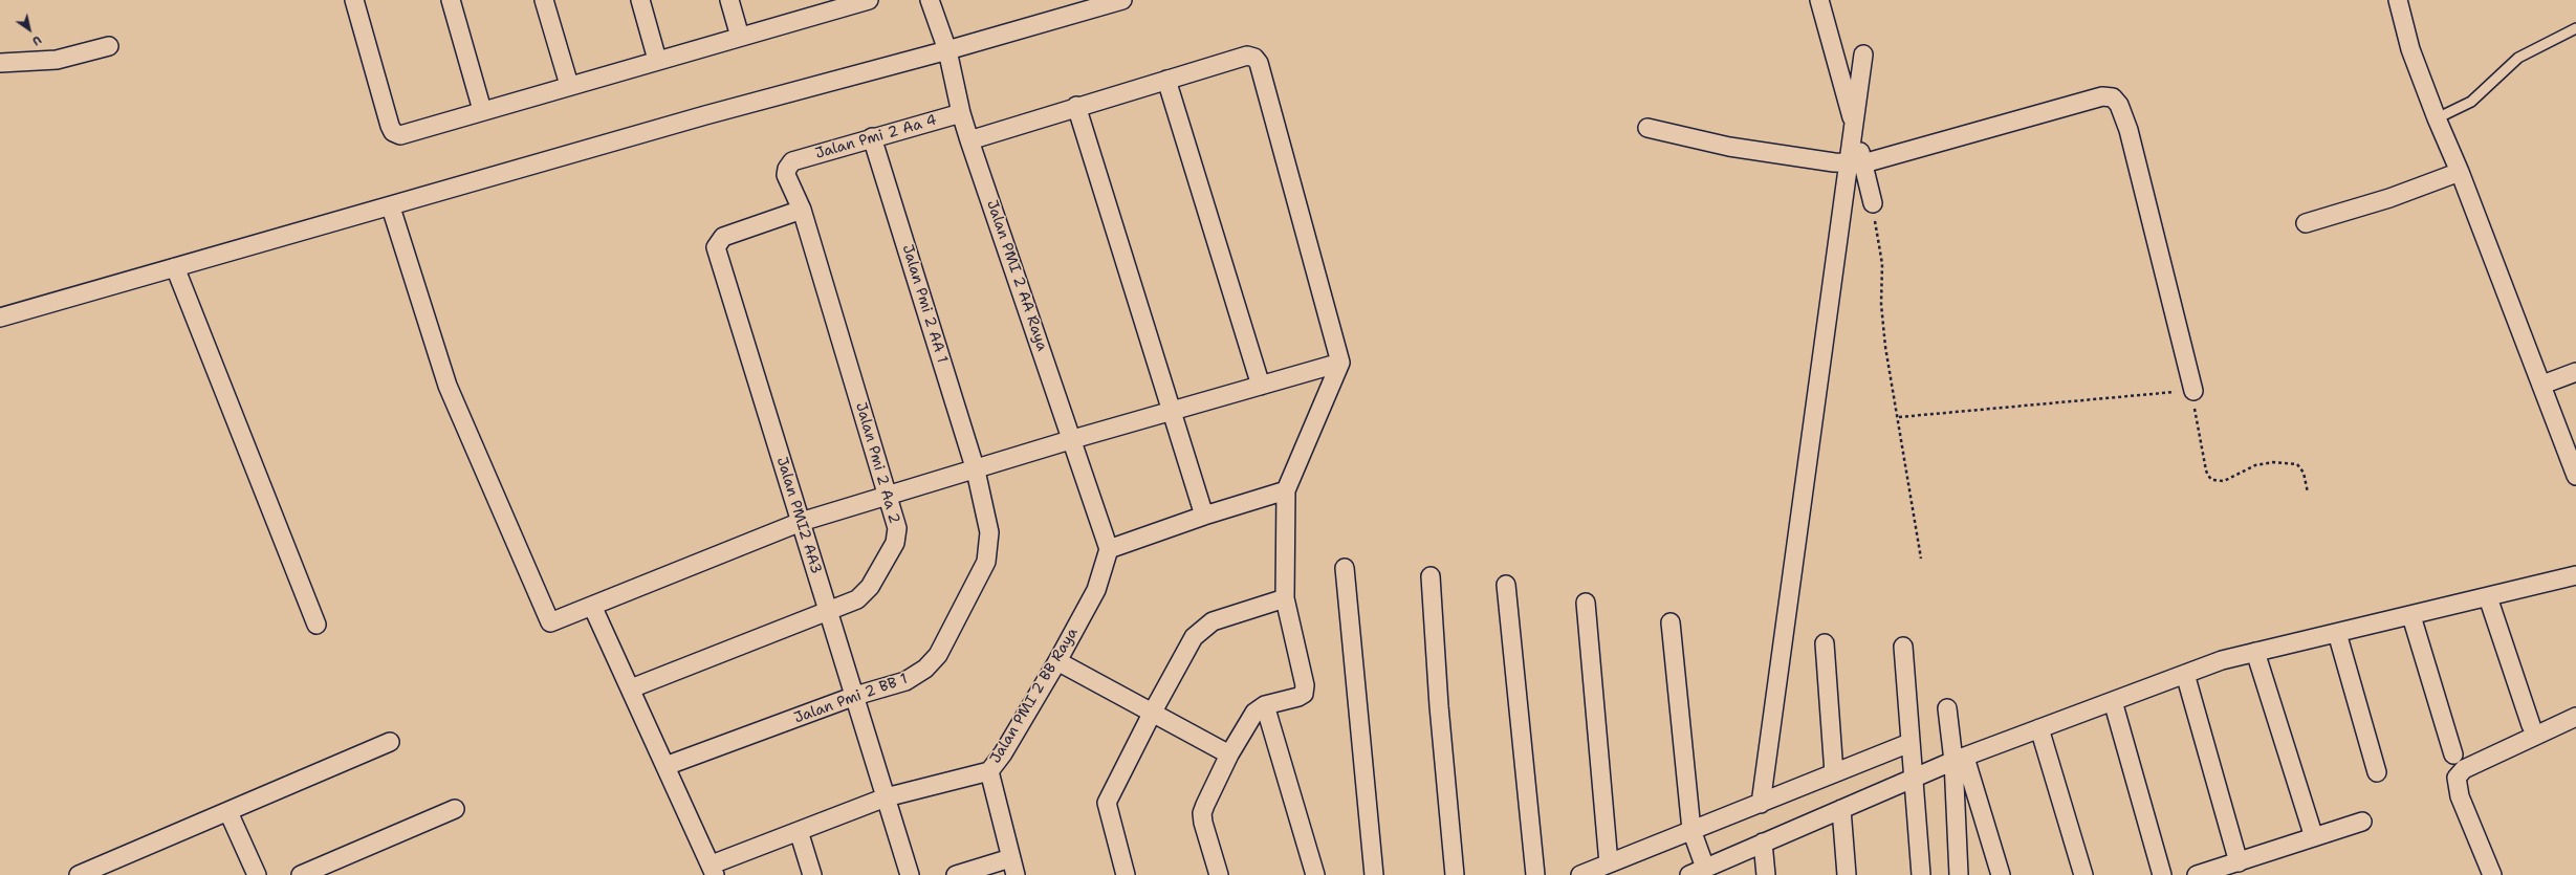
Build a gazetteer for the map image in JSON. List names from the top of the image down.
{
  "streets": {
    "street": [
      "Jalan Pmi 2 Aa 4",
      "Jalan PMI 2 AA Raya",
      "Jalan Pmi 2 AA 1",
      "Jalan Pmi 2 Aa 2",
      "Jalan PMI2 AA3",
      "Jalan PMI 2 BB Raya",
      "Jalan Pmi 2 BB 1"
    ]
  },
  "crossings": [
    ["Jalan Pmi 2 Aa 4", "Jalan PMI 2 AA Raya"],
    ["Jalan Pmi 2 Aa 4", "Jalan Pmi 2 AA 1"],
    ["Jalan Pmi 2 Aa 4", "Jalan Pmi 2 Aa 2"],
    ["Jalan Pmi 2 AA 1", "Jalan Pmi 2 BB 1"],
    ["Jalan Pmi 2 Aa 2", "Jalan PMI2 AA3"],
    ["Jalan PMI2 AA3", "Jalan PMI 2 BB Raya"],
    ["Jalan PMI2 AA3", "Jalan Pmi 2 BB 1"]
  ],
  "north": "bottom right"
}
